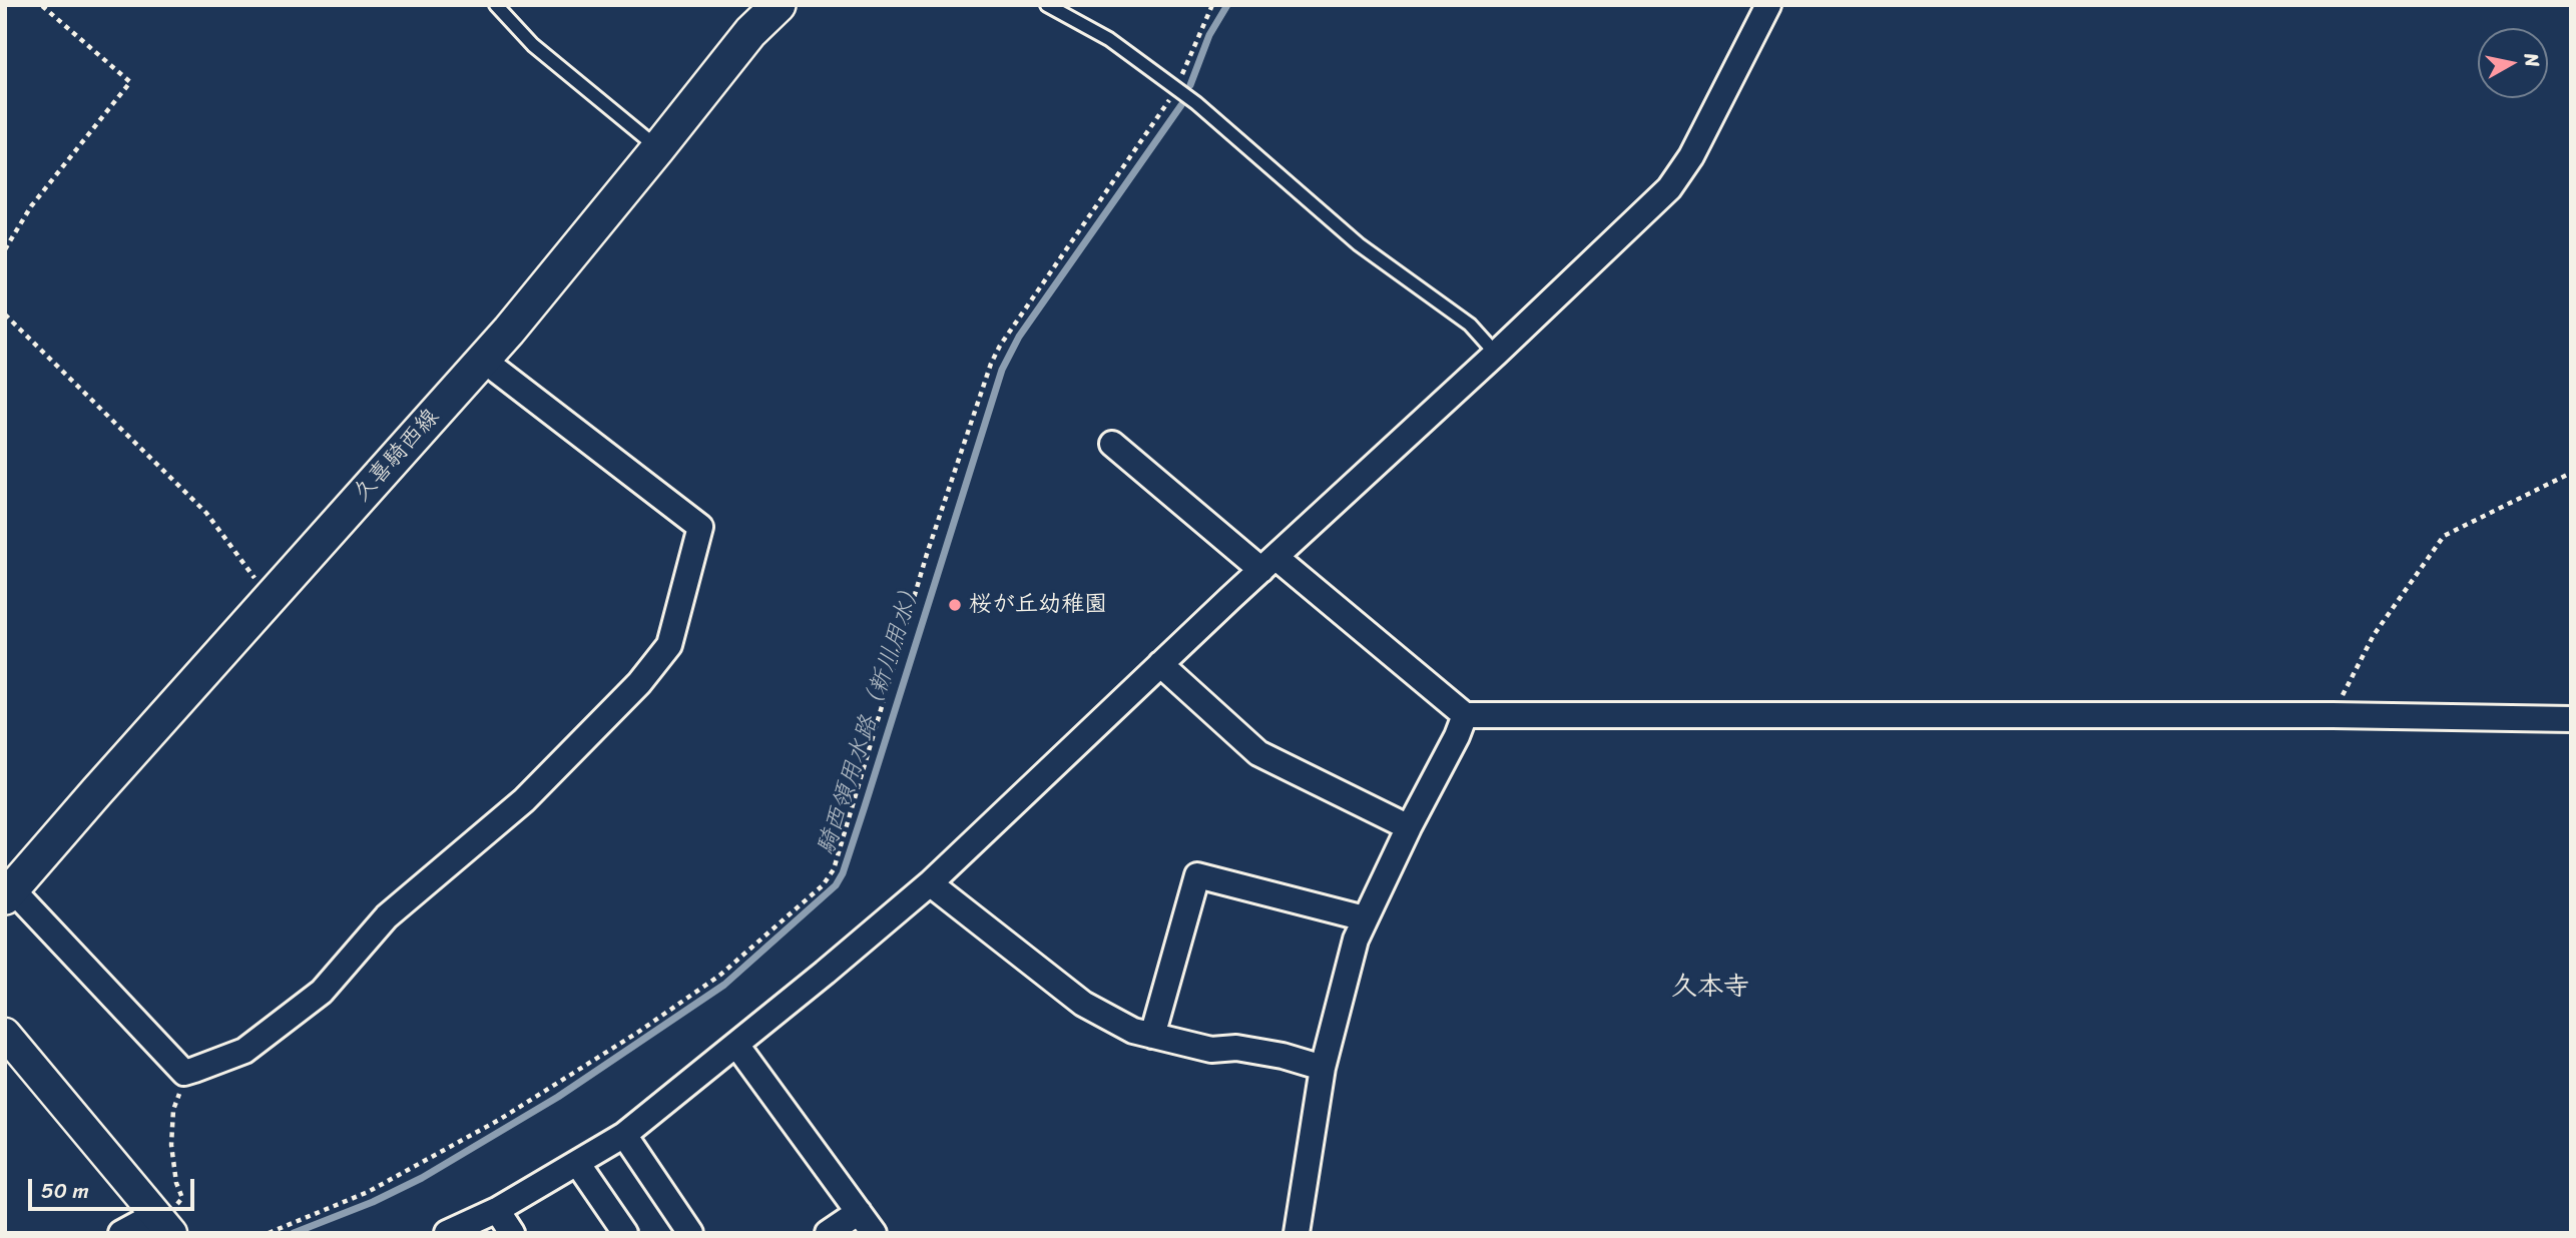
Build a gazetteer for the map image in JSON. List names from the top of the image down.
{
  "streets": {
    "main road": ["久喜騎西線"]
  },
  "districts": ["久本寺"],
  "water": ["騎西領用水路（新川用水）"],
  "places": ["桜が丘幼稚園"],
  "scale_bar": "50 m",
  "north": "right"
}
